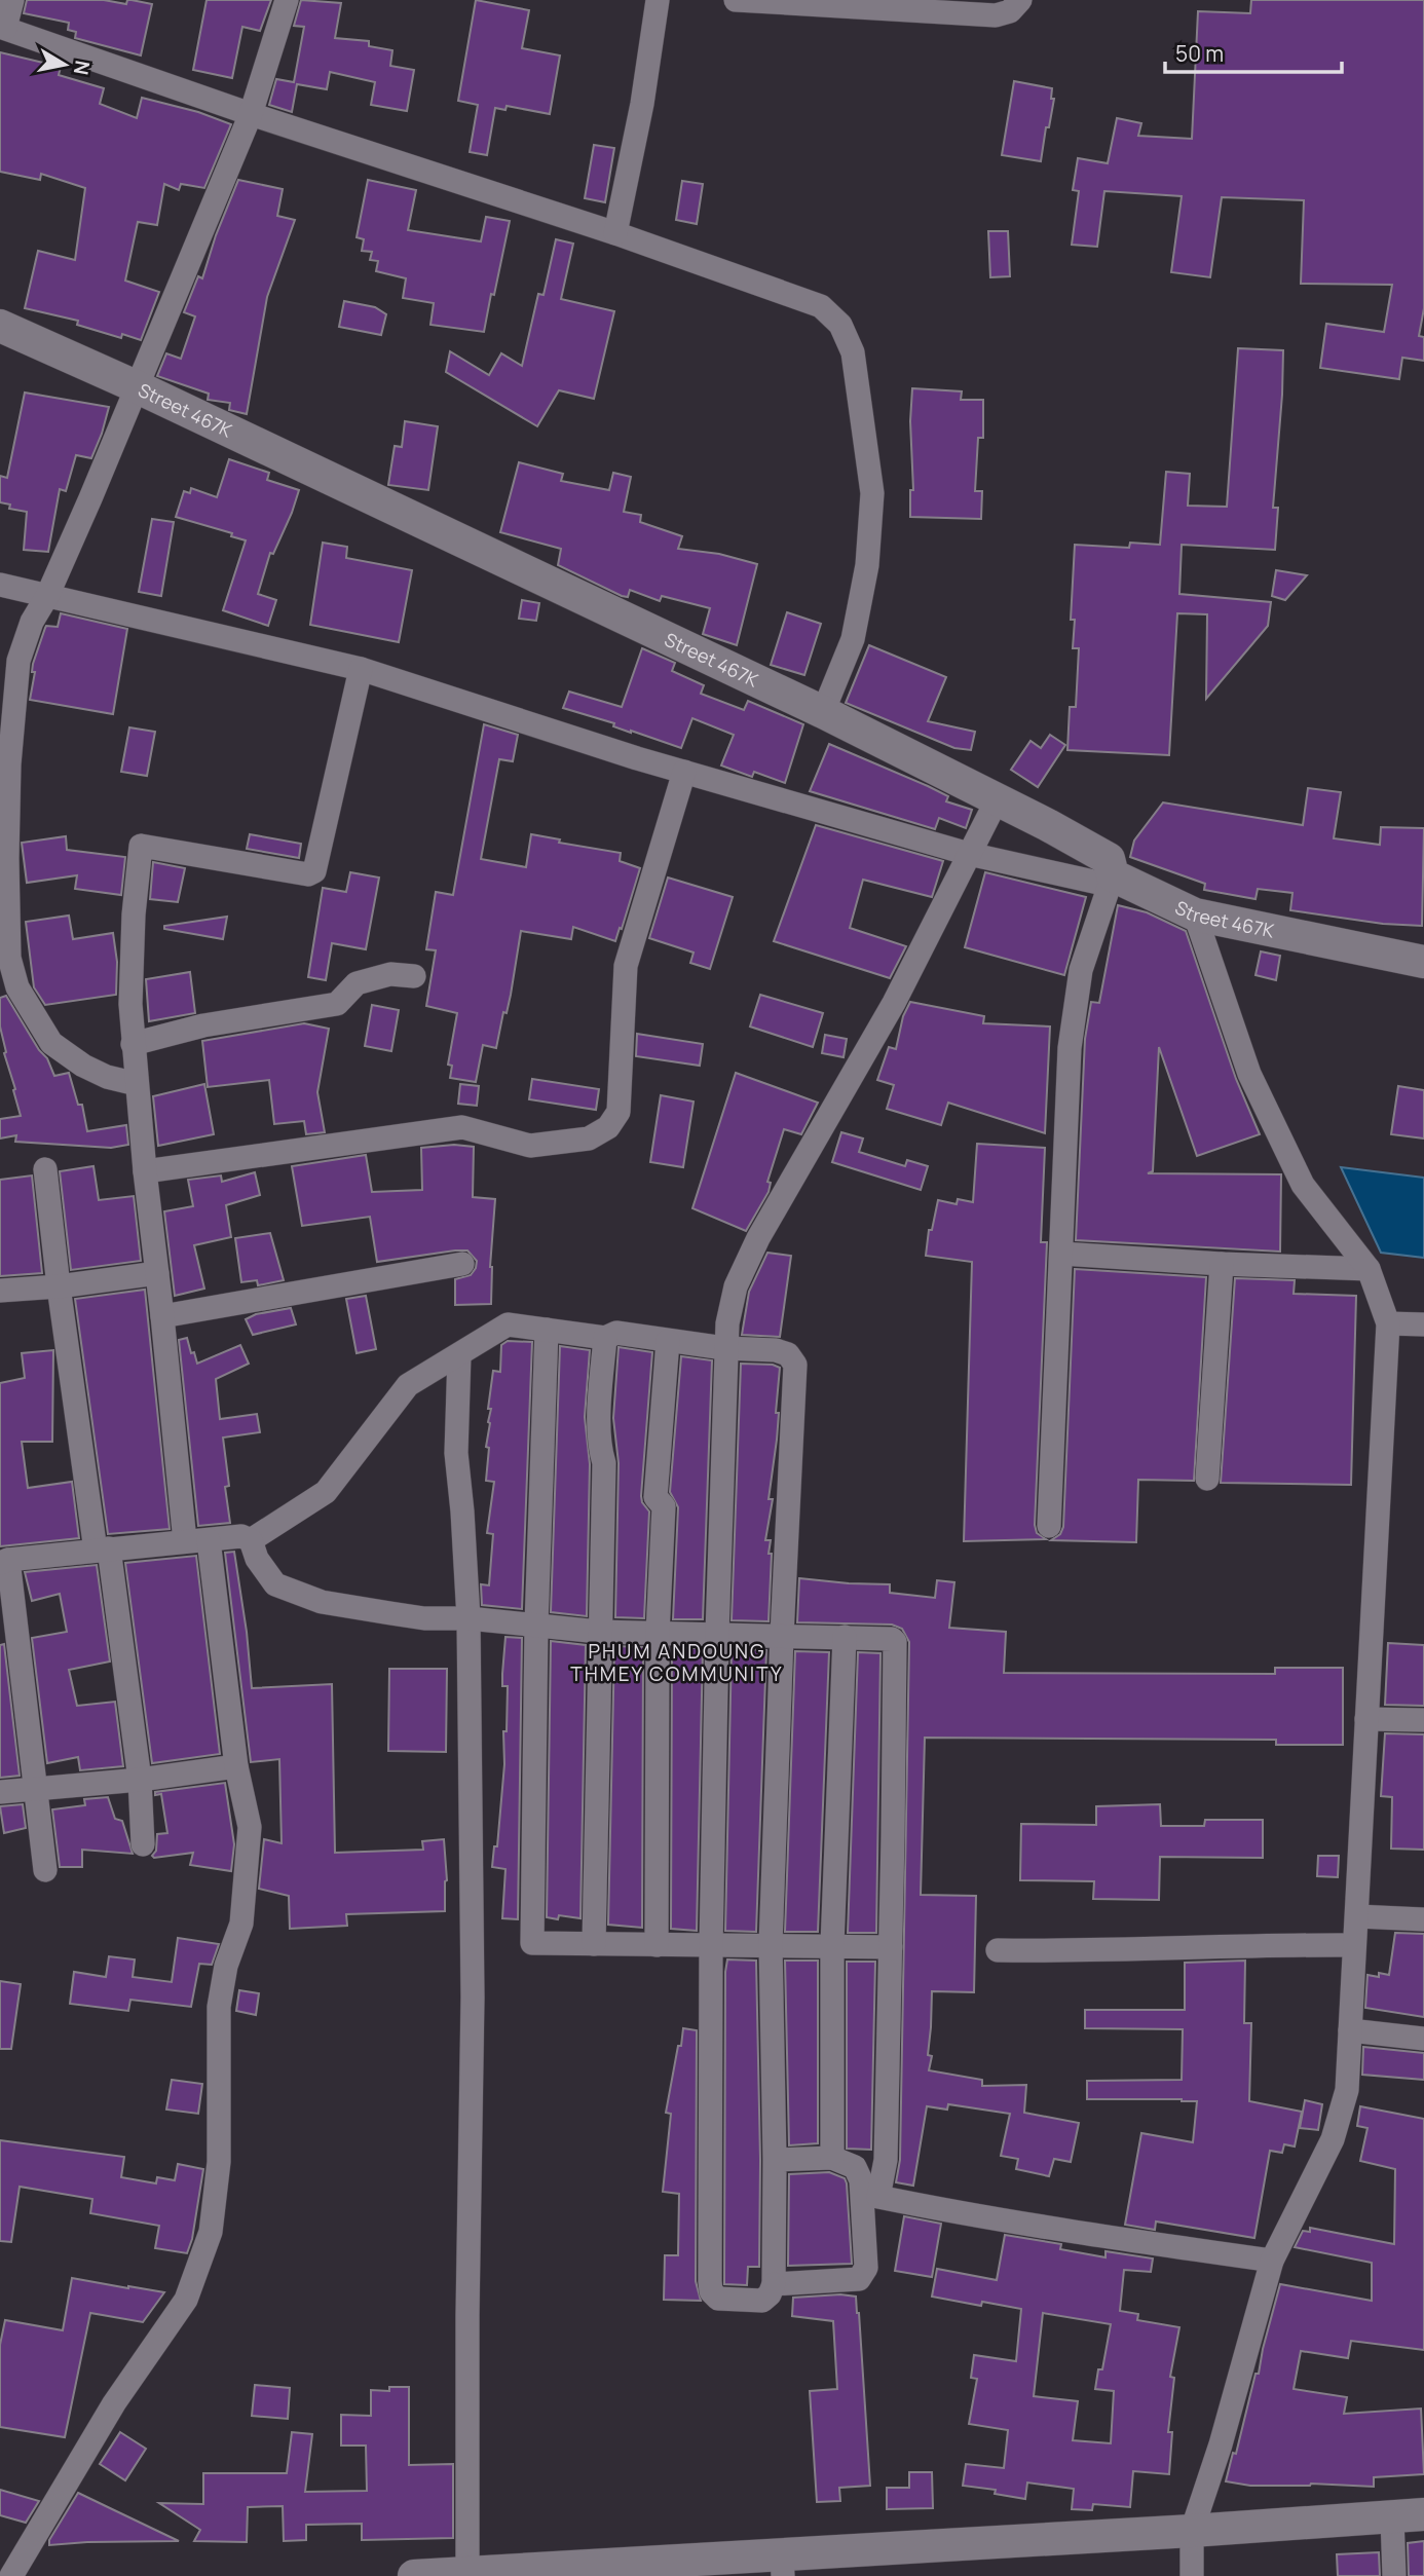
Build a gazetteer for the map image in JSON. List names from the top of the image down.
{
  "streets": {
    "street": ["Street 467K"]
  },
  "districts": ["PHUM ANDOUNG THMEY COMMUNITY"],
  "scale_bar": "50 m",
  "north": "right"
}
